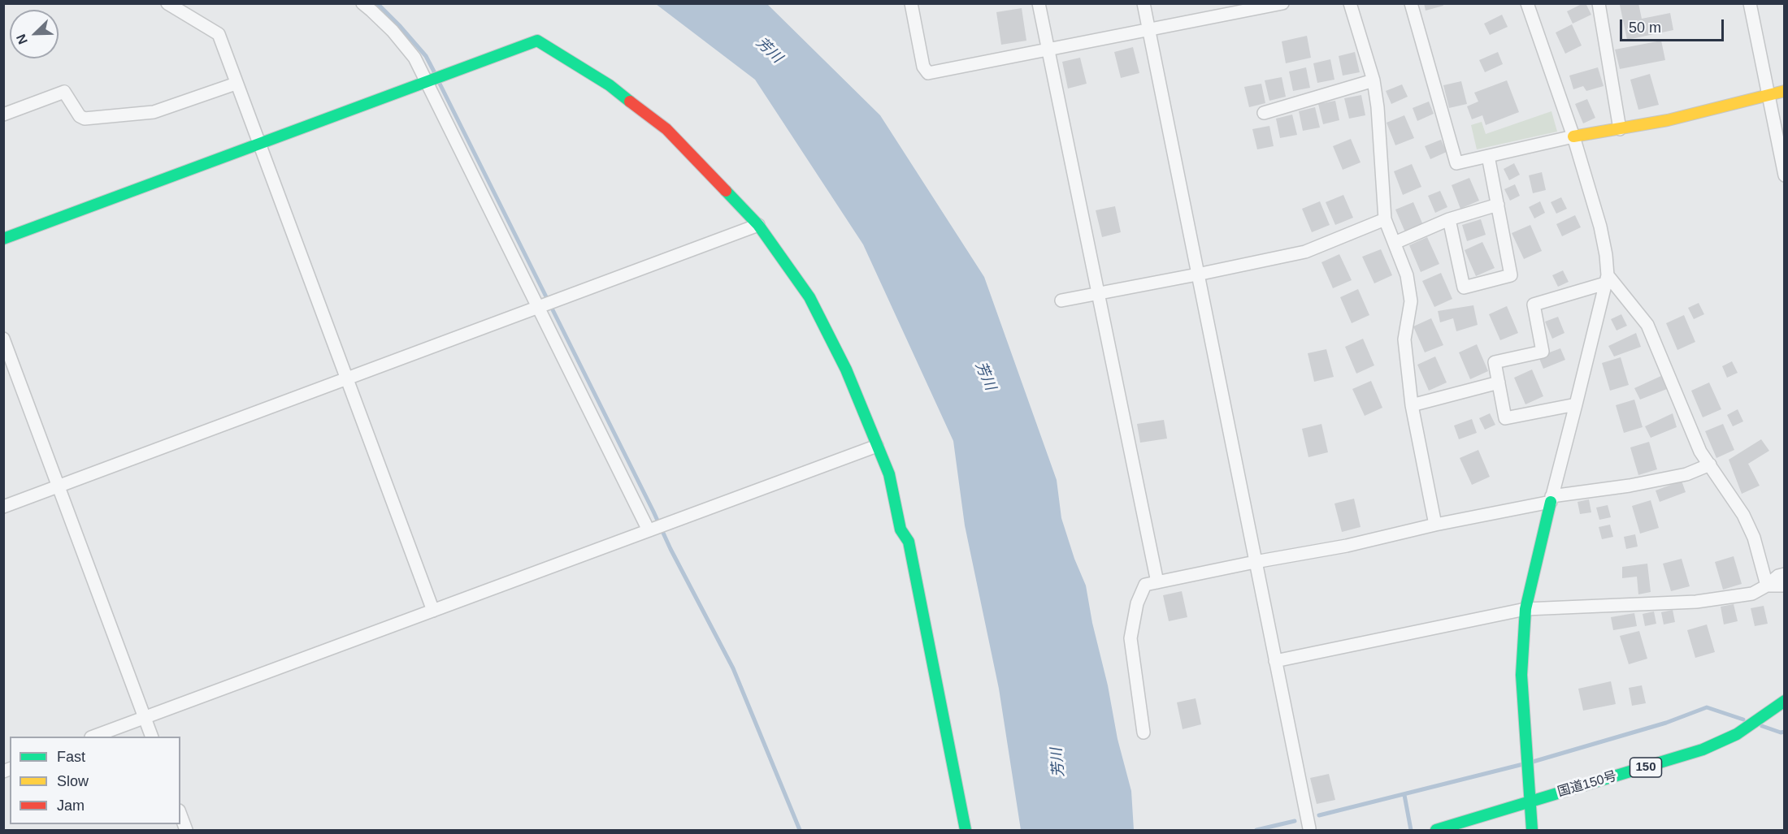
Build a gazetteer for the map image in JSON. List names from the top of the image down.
{
  "streets": {
    "main road": ["150", "国道150号"]
  },
  "water": ["芳川"],
  "legend": ["Fast", "Slow", "Jam"],
  "scale_bar": "50 m",
  "north": "bottom left"
}
